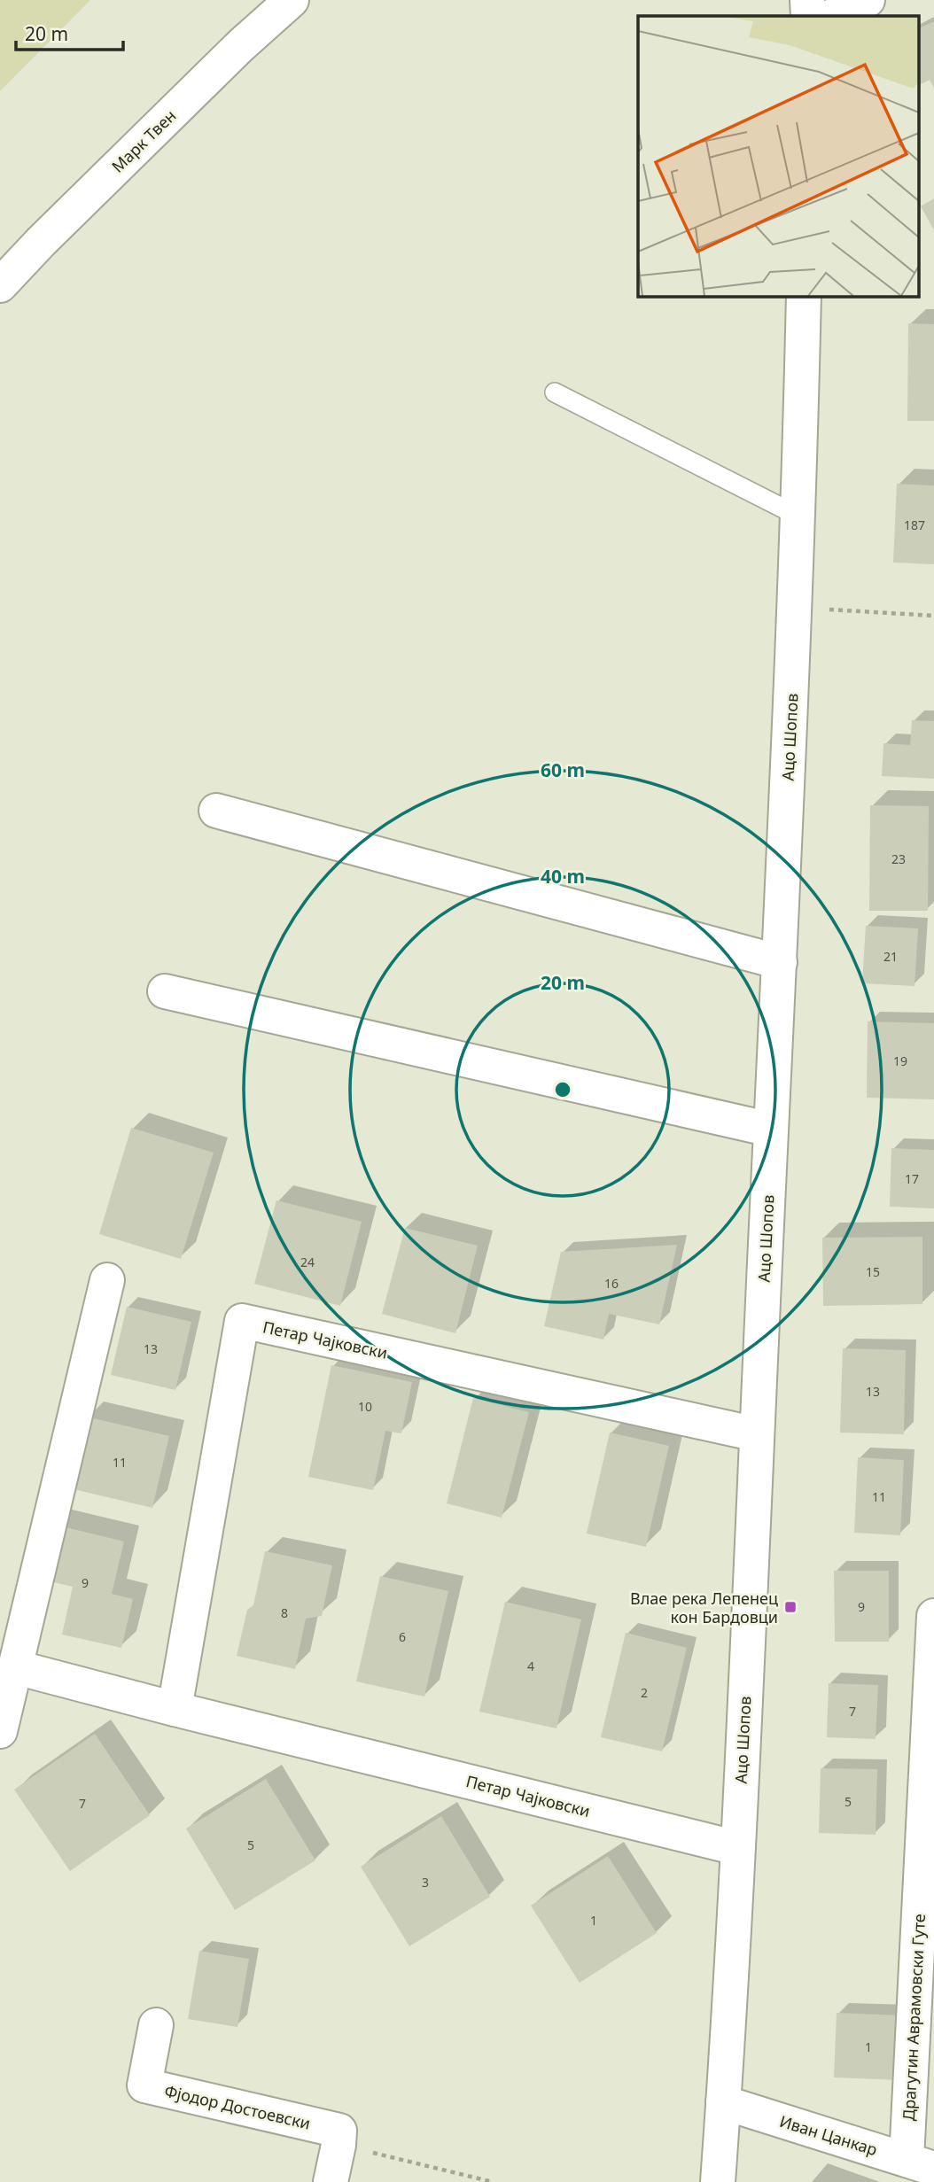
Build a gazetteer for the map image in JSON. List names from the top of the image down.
{
  "streets": {
    "street": [
      "Марк Твен",
      "Ацо Шопов",
      "Петар Чајковски",
      "Драгутин Аврамовски Гуте",
      "Фјодор Достоевски",
      "Иван Цанкар"
    ]
  },
  "crossings": [
    ["Ацо Шопов", "Петар Чајковски"],
    ["Ацо Шопов", "Иван Цанкар"],
    ["Драгутин Аврамовски Гуте", "Иван Цанкар"]
  ],
  "places": {
    "transit": ["Влае река Лепенец кон Бардовци"]
  },
  "house_numbers": [
    "187",
    "23",
    "21",
    "19",
    "17",
    "24",
    "15",
    "16",
    "13",
    "13",
    "10",
    "11",
    "11",
    "9",
    "9",
    "8",
    "6",
    "4",
    "2",
    "7",
    "5",
    "7",
    "5",
    "3",
    "1",
    "1"
  ],
  "scale_bar": "20 m",
  "rings": ["60 m", "40 m", "20 m"]
}
